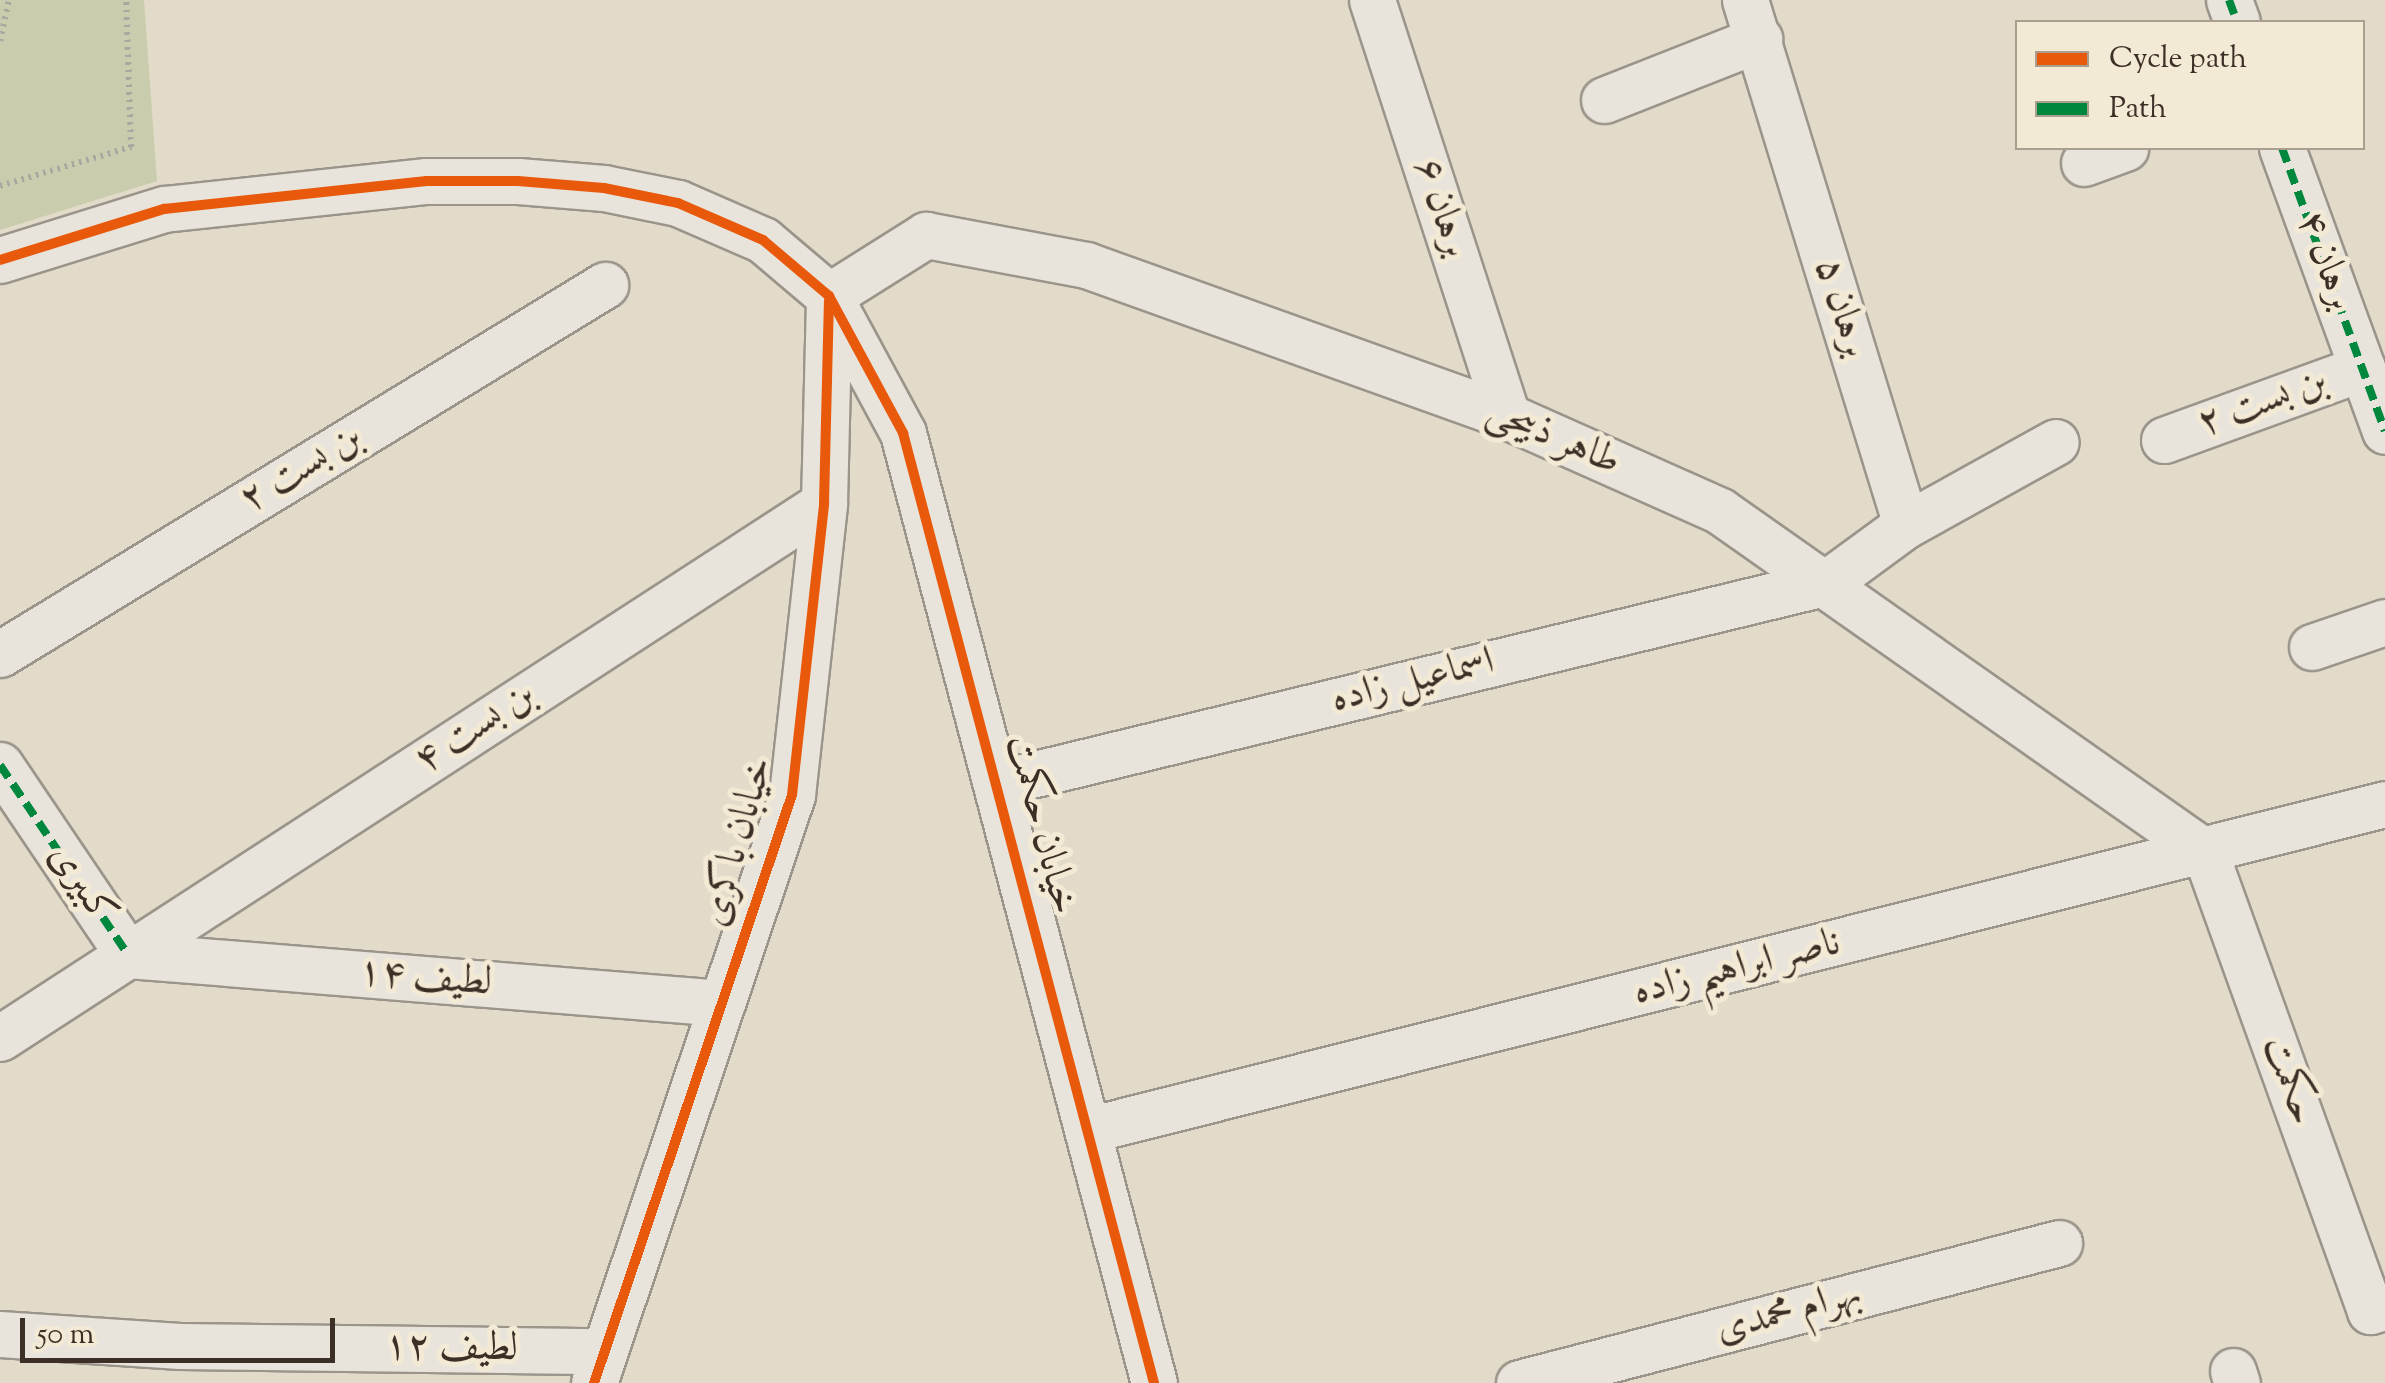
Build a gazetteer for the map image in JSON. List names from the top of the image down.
{
  "streets": {
    "street": [
      "برهان ۶",
      "برهان ۴",
      "برهان ۵",
      "بن بست ۲",
      "طاهر ذبیحی",
      "اسماعیل زاده",
      "بن بست ۴",
      "خیابان حکمت",
      "خیابان باکری",
      "کبیری",
      "ناصر ابراهیم زاده",
      "لطیف ۱۴",
      "حکمت",
      "بهرام محمدی",
      "لطیف ۱۲"
    ]
  },
  "crossings": [
    ["برهان ۶", "طاهر ذبیحی"],
    ["برهان ۴", "بن بست ۲"],
    ["طاهر ذبیحی", "اسماعیل زاده"],
    ["طاهر ذبیحی", "خیابان حکمت"],
    ["طاهر ذبیحی", "خیابان باکری"],
    ["طاهر ذبیحی", "ناصر ابراهیم زاده"],
    ["طاهر ذبیحی", "حکمت"],
    ["اسماعیل زاده", "خیابان حکمت"],
    ["بن بست ۴", "خیابان باکری"],
    ["بن بست ۴", "کبیری"],
    ["بن بست ۴", "لطیف ۱۴"],
    ["خیابان حکمت", "خیابان باکری"],
    ["خیابان حکمت", "ناصر ابراهیم زاده"],
    ["خیابان باکری", "لطیف ۱۴"],
    ["خیابان باکری", "لطیف ۱۲"],
    ["کبیری", "لطیف ۱۴"],
    ["ناصر ابراهیم زاده", "حکمت"]
  ],
  "legend": ["Cycle path", "Path"],
  "scale_bar": "50 m"
}
